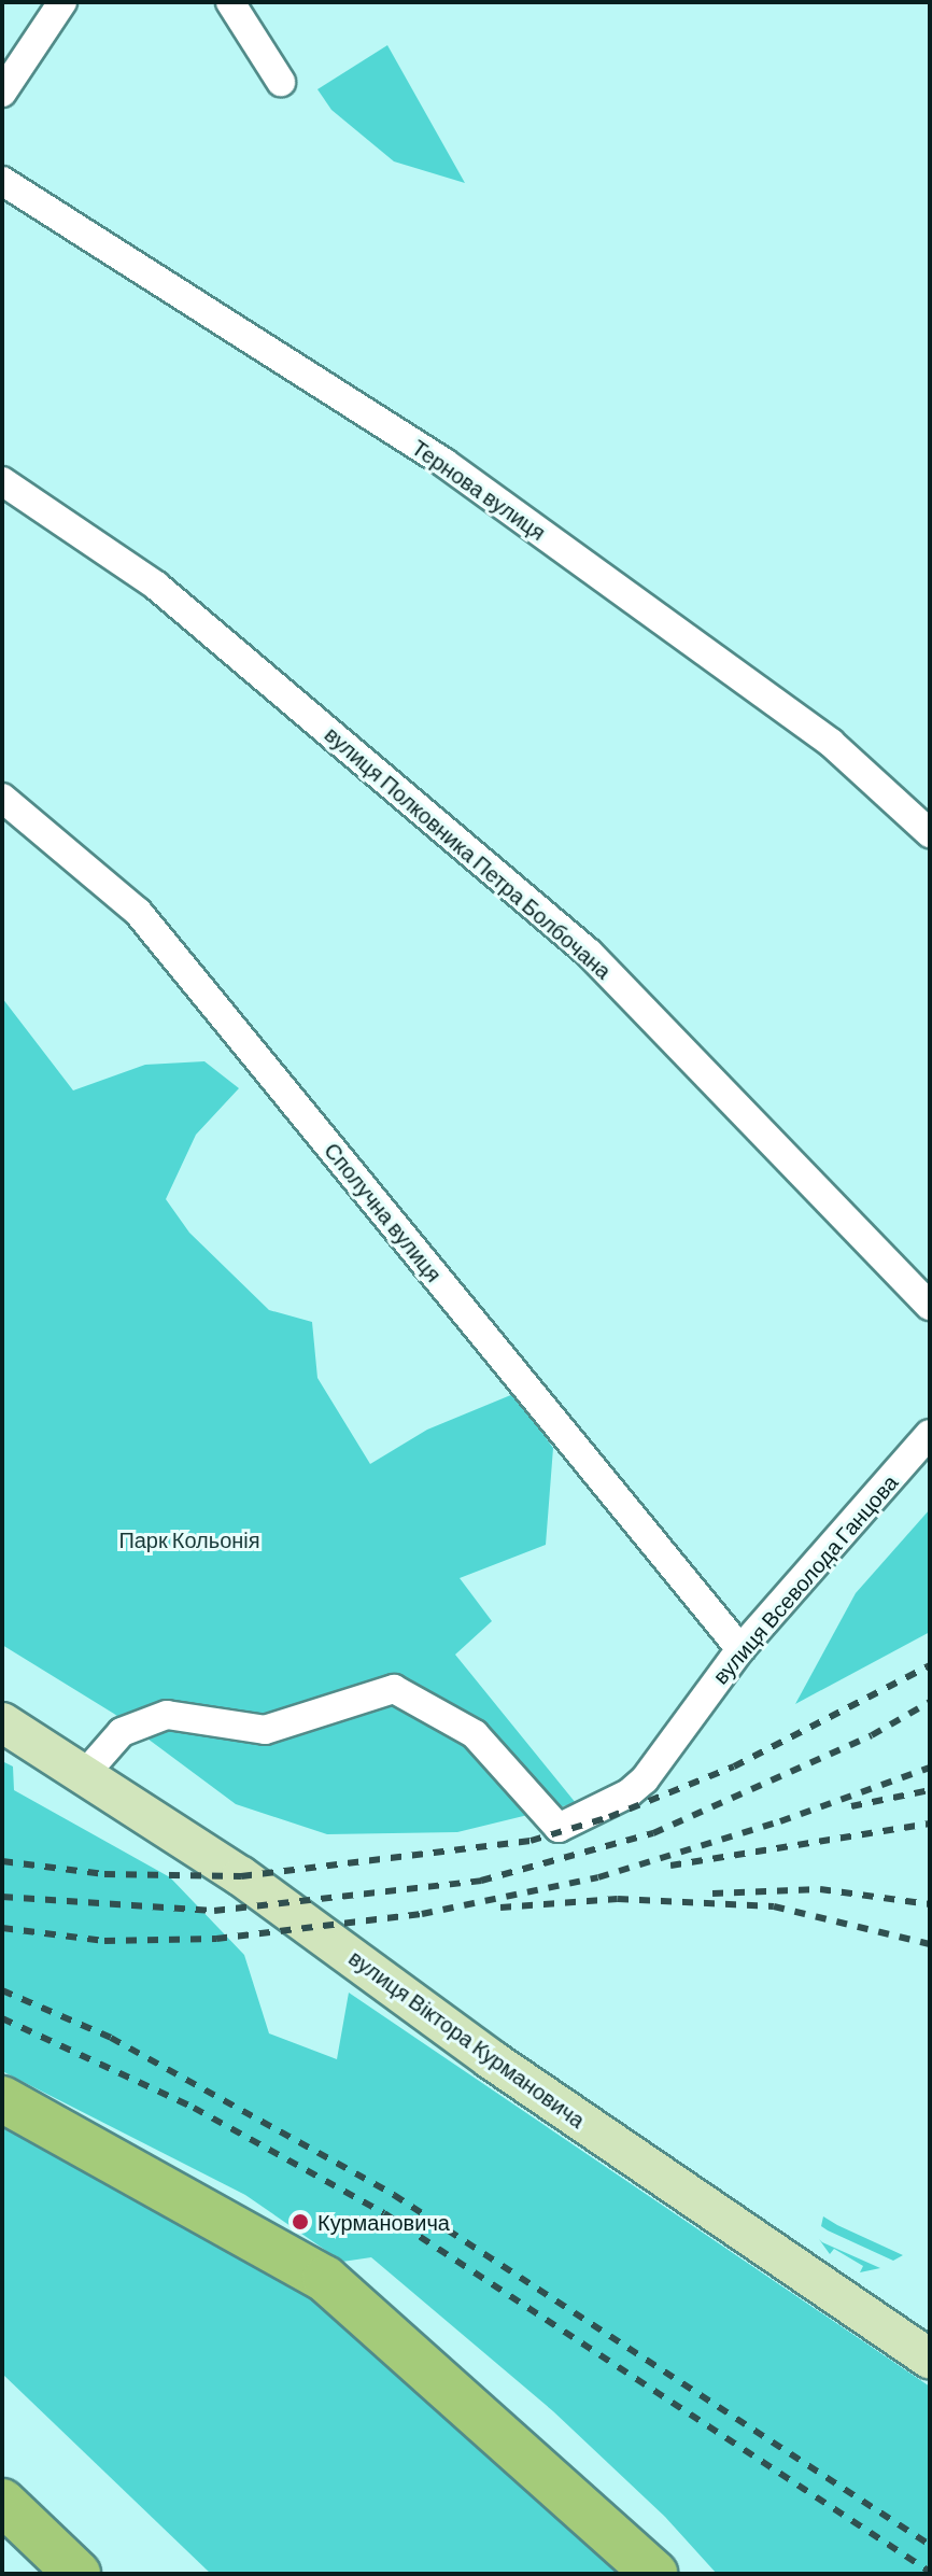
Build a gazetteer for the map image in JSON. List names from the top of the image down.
{
  "streets": {
    "street": [
      "Тернова вулиця",
      "вулиця Полковника Петра Болбочана",
      "Сполучна вулиця",
      "вулиця Всеволода Ганцова",
      "вулиця Віктора Курмановича"
    ]
  },
  "crossings": [
    ["Сполучна вулиця", "вулиця Всеволода Ганцова"],
    ["вулиця Всеволода Ганцова", "вулиця Віктора Курмановича"]
  ],
  "parks": ["Парк Кольонія"],
  "places": ["Курмановича"]
}
